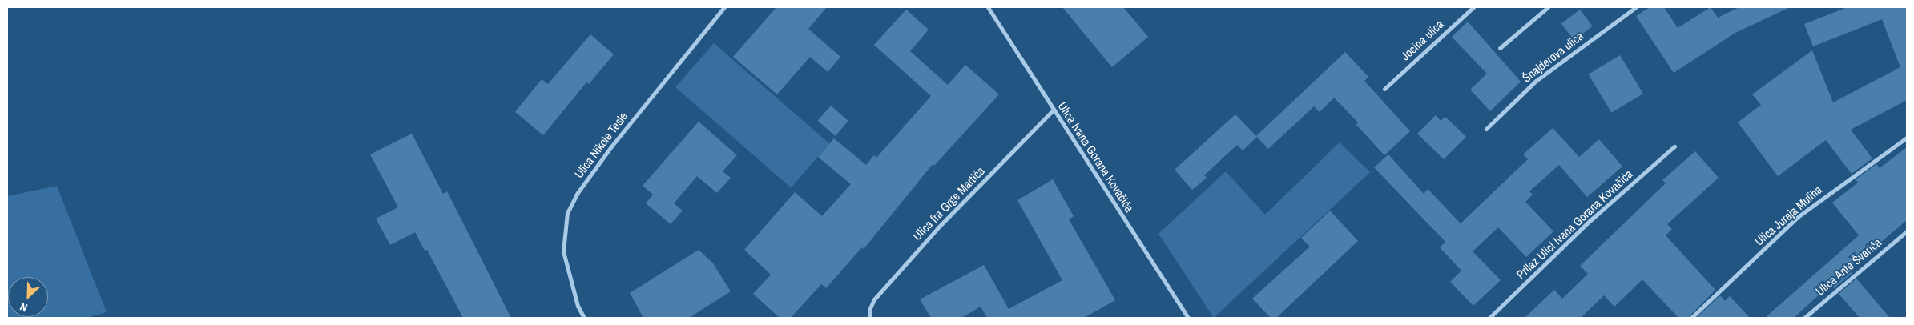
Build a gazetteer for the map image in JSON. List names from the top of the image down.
{
  "streets": {
    "street": [
      "Jocina ulica",
      "Šnajderova ulica",
      "Ulica Nikole Tesle",
      "Ulica Ivana Gorana Kovačića",
      "Ulica fra Grge Martića",
      "Ulica Juraja Muliha",
      "Prilaz Ulici Ivana Gorana Kovačića",
      "Ulica Ante Švarića"
    ]
  },
  "crossings": [
    ["Ulica Ivana Gorana Kovačića", "Ulica fra Grge Martića"]
  ],
  "north": "bottom left"
}
